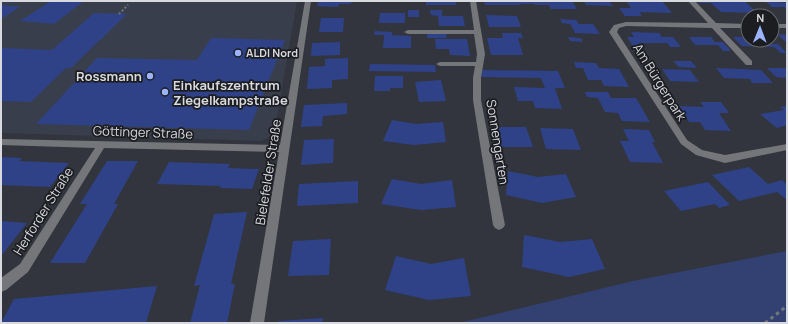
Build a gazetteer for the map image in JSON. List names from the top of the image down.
{
  "streets": {
    "street": [
      "Am Bürgerpark",
      "Göttinger Straße",
      "Sonnengarten",
      "Bielefelder Straße",
      "Herforder Straße"
    ]
  },
  "crossings": [
    ["Göttinger Straße", "Bielefelder Straße"],
    ["Göttinger Straße", "Herforder Straße"]
  ],
  "places": ["ALDI Nord", "Rossmann", "Einkaufszentrum Ziegelkampstraße"],
  "north": "top"
}
